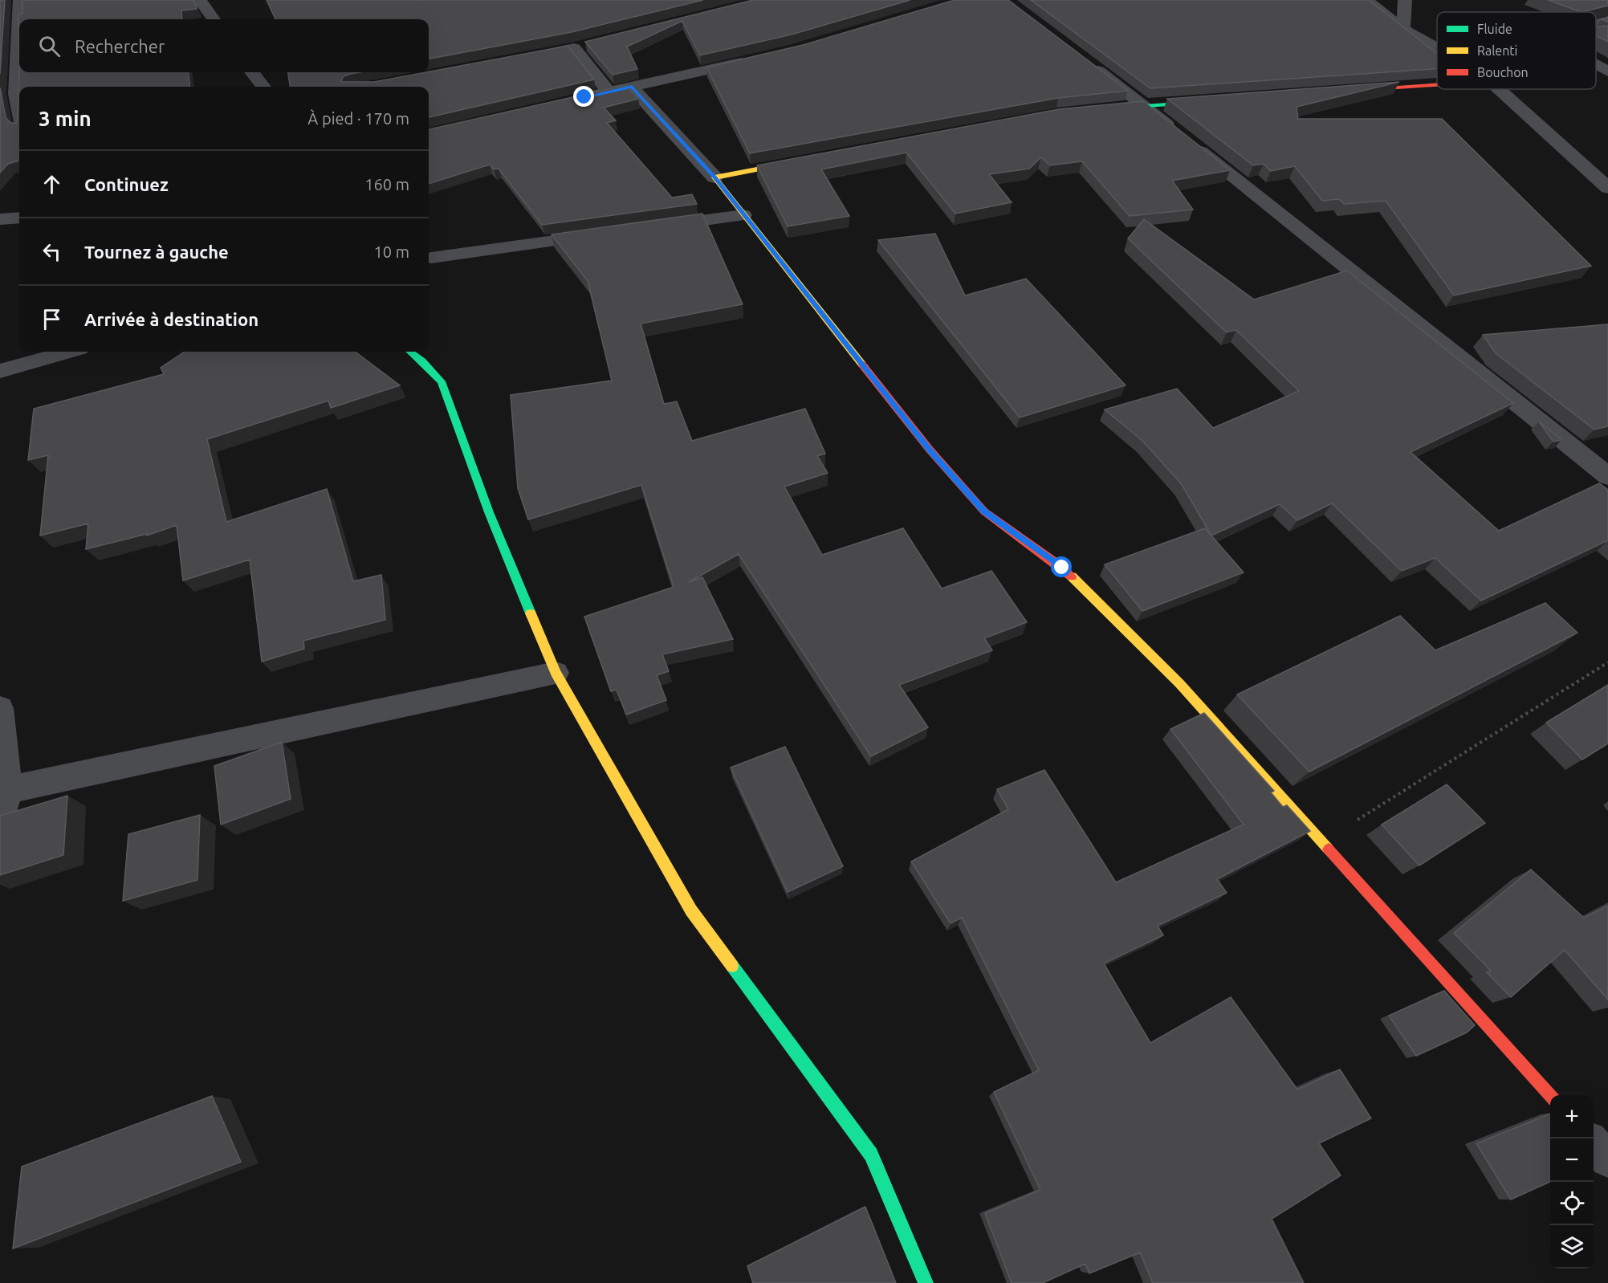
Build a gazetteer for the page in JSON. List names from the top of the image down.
{
  "legend": ["Fluide", "Ralenti", "Bouchon"],
  "page": {
    "search": "Rechercher",
    "heading": ["3 min", "À pied · 170 m"],
    "list": [
      ["Continuez", "160 m"],
      ["Tournez à gauche", "10 m"],
      "Arrivée à destination"
    ],
    "map_buttons": ["+", "−"]
  }
}
